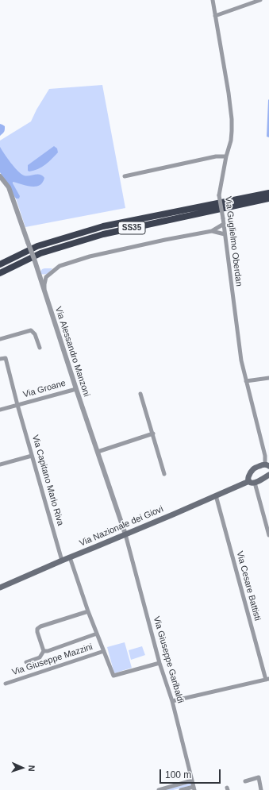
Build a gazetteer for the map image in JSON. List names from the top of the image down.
{
  "streets": {
    "highway": ["SS35"],
    "main road": ["Via Nazionale dei Giovi"],
    "street": [
      "Via Guglielmo Oberdan",
      "Via Alessandro Manzoni",
      "Via Groane",
      "Via Capitano Mario Riva",
      "Via Cesare Battisti",
      "Via Giuseppe Mazzini",
      "Via Giuseppe Garibaldi"
    ]
  },
  "crossings": [
    ["Via Alessandro Manzoni", "Via Groane"],
    ["Via Alessandro Manzoni", "Via Nazionale dei Giovi"],
    ["Via Alessandro Manzoni", "Via Giuseppe Garibaldi"],
    ["Via Groane", "Via Capitano Mario Riva"],
    ["Via Capitano Mario Riva", "Via Nazionale dei Giovi"],
    ["Via Nazionale dei Giovi", "Via Cesare Battisti"],
    ["Via Nazionale dei Giovi", "Via Giuseppe Mazzini"],
    ["Via Nazionale dei Giovi", "Via Giuseppe Garibaldi"],
    ["Via Giuseppe Mazzini", "Via Giuseppe Garibaldi"]
  ],
  "scale_bar": "100 m",
  "north": "right"
}
